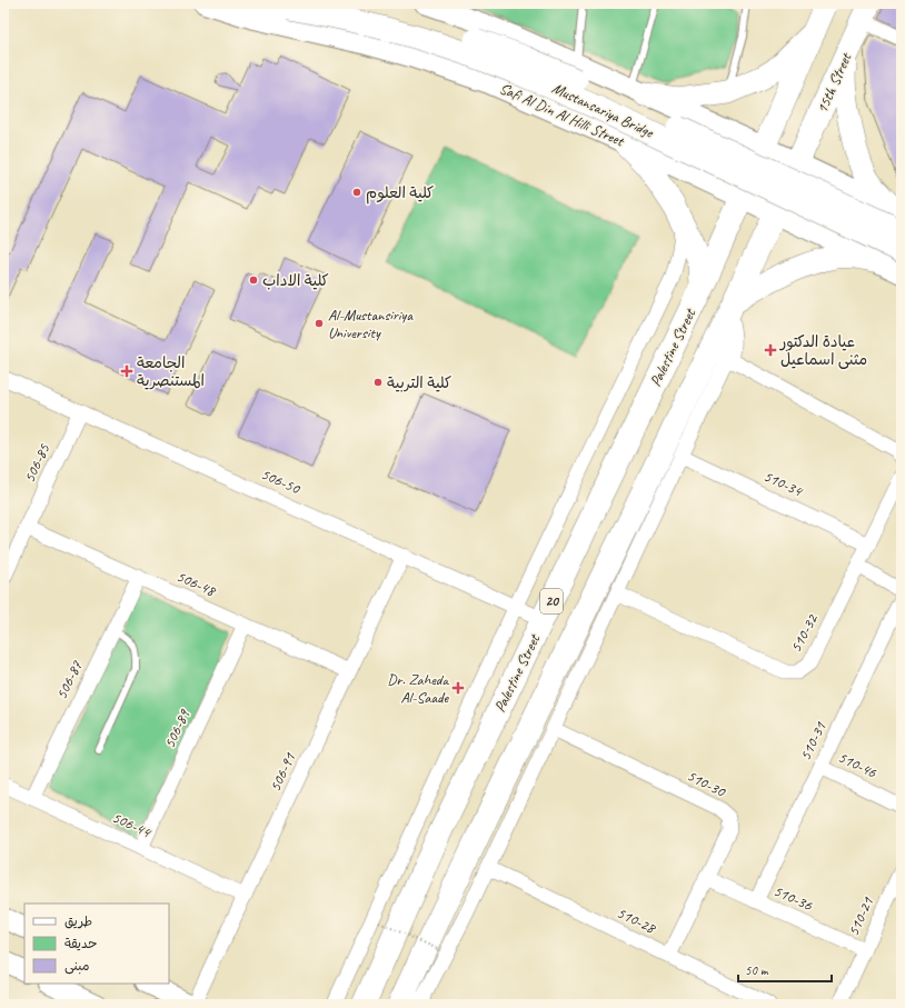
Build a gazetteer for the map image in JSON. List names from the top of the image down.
{
  "streets": {
    "main road": [
      "15th Street",
      "Mustansariya Bridge",
      "Palestine Street",
      "20"
    ],
    "street": [
      "Safi Al Din Al Hilli Street",
      "506-85",
      "506-50",
      "510-34",
      "506-48",
      "510-32",
      "506-87",
      "506-89",
      "510-31",
      "510-46",
      "506-91",
      "510-30",
      "506-44",
      "510-36",
      "510-21",
      "510-28"
    ]
  },
  "crossings": [
    ["Safi Al Din Al Hilli Street", "Palestine Street"],
    ["Safi Al Din Al Hilli Street", "20"],
    ["Palestine Street", "506-50"],
    ["506-85", "506-50"],
    ["506-85", "506-48"],
    ["506-50", "506-91"],
    ["510-34", "510-32"],
    ["506-48", "506-87"],
    ["506-48", "506-89"],
    ["506-48", "506-91"],
    ["506-87", "506-44"],
    ["506-89", "506-44"],
    ["510-31", "510-46"],
    ["510-31", "510-36"],
    ["506-91", "506-44"],
    ["510-30", "510-36"],
    ["510-30", "510-28"],
    ["510-36", "510-21"]
  ],
  "places": {
    "other": [
      "كلية العلوم",
      "كلية الاداب",
      "Al-Mustansiriya University",
      "كلية التربية"
    ],
    "health": ["عيادة الدكتور مثنى اسماعيل", "الجامعة المستنصرية", "Dr. Zaheda Al-Saade"]
  },
  "legend": ["طريق", "حديقة", "مبنى"],
  "scale_bar": "50 m"
}
